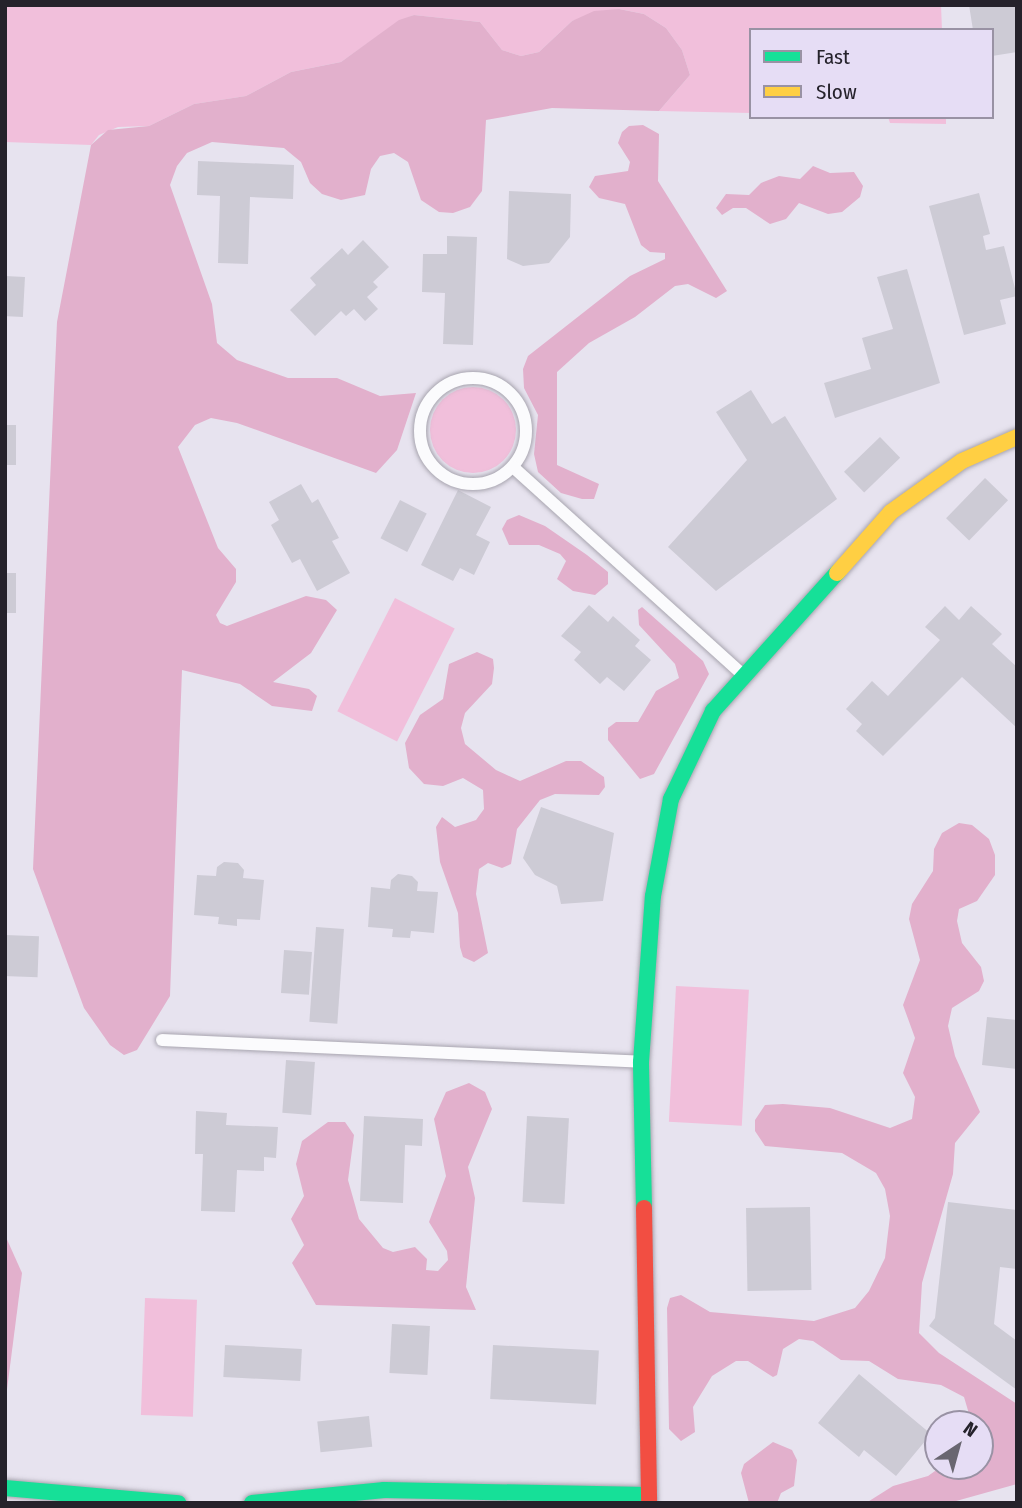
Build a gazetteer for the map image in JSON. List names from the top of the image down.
{
  "legend": ["Fast", "Slow"],
  "north": "top right"
}
